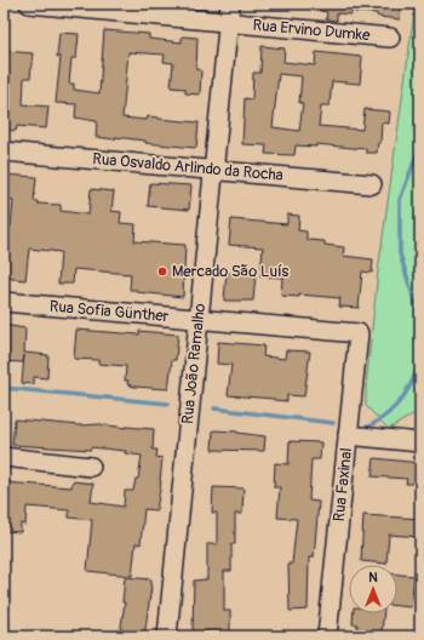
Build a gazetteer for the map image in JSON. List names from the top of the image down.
{
  "streets": {
    "street": [
      "Rua Ervino Dumke",
      "Rua Osvaldo Arlindo da Rocha",
      "Rua Sofia Günther",
      "Rua João Ramalho",
      "Rua Faxinal"
    ]
  },
  "crossings": [
    ["Rua Ervino Dumke", "Rua João Ramalho"],
    ["Rua Osvaldo Arlindo da Rocha", "Rua João Ramalho"],
    ["Rua Sofia Günther", "Rua João Ramalho"],
    ["Rua Sofia Günther", "Rua Faxinal"]
  ],
  "places": ["Mercado São Luís"],
  "north": "top"
}
